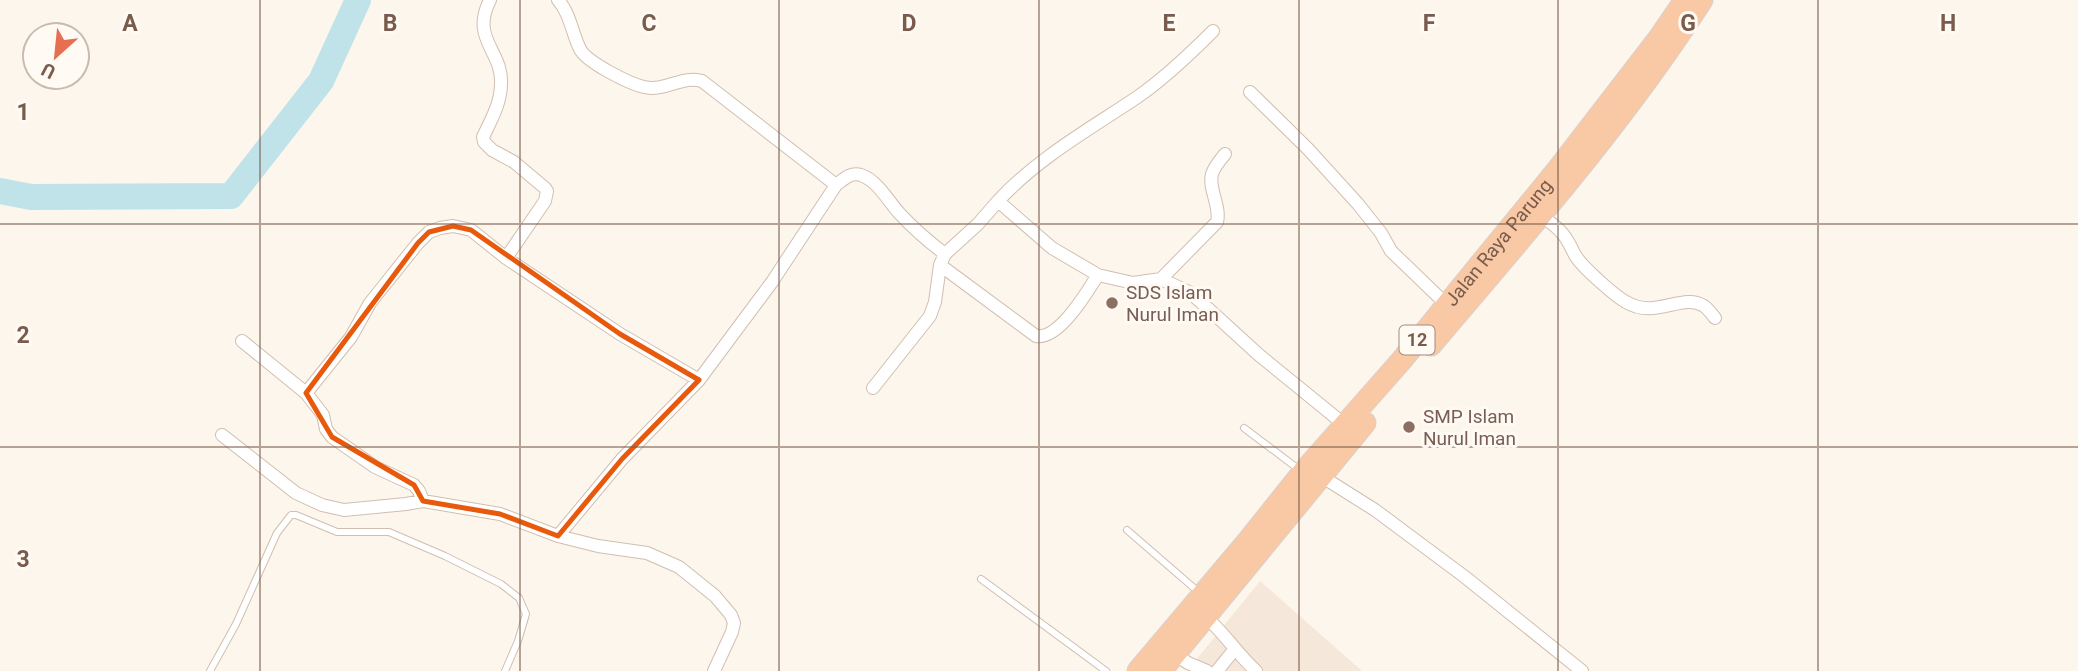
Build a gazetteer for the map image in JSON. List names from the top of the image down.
{
  "streets": {
    "highway": ["Jalan Raya Parung", "12"]
  },
  "places": ["SDS Islam Nurul Iman", "SMP Islam Nurul Iman"],
  "north": "bottom left",
  "grid": {
    "columns": [
      "A",
      "B",
      "C",
      "D",
      "E",
      "F",
      "G",
      "H"
    ],
    "rows": ["1", "2", "3"]
  }
}
